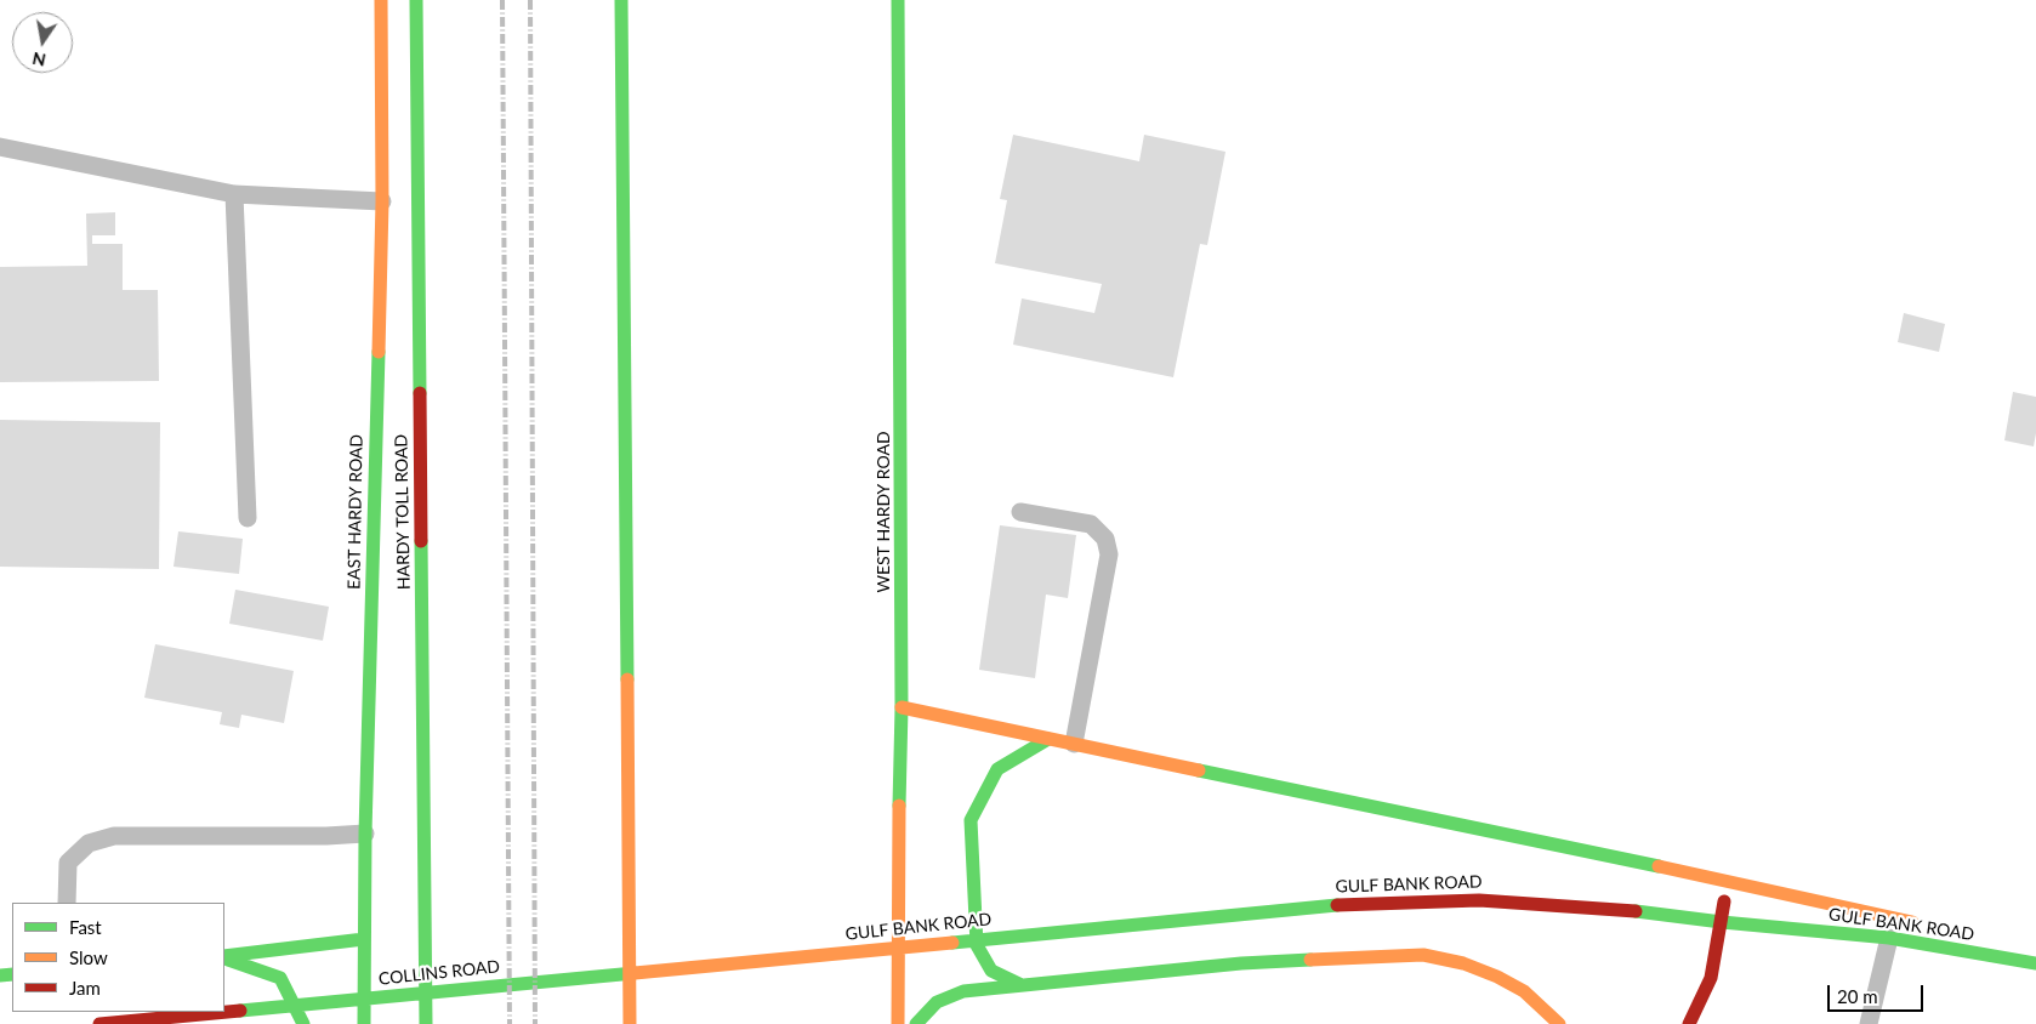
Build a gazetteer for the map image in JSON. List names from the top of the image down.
{
  "streets": {
    "main road": [
      "EAST HARDY ROAD",
      "HARDY TOLL ROAD",
      "WEST HARDY ROAD",
      "GULF BANK ROAD",
      "COLLINS ROAD"
    ]
  },
  "crossings": [
    ["GULF BANK ROAD", "COLLINS ROAD"]
  ],
  "legend": ["Fast", "Slow", "Jam"],
  "scale_bar": "20 m",
  "north": "bottom"
}
